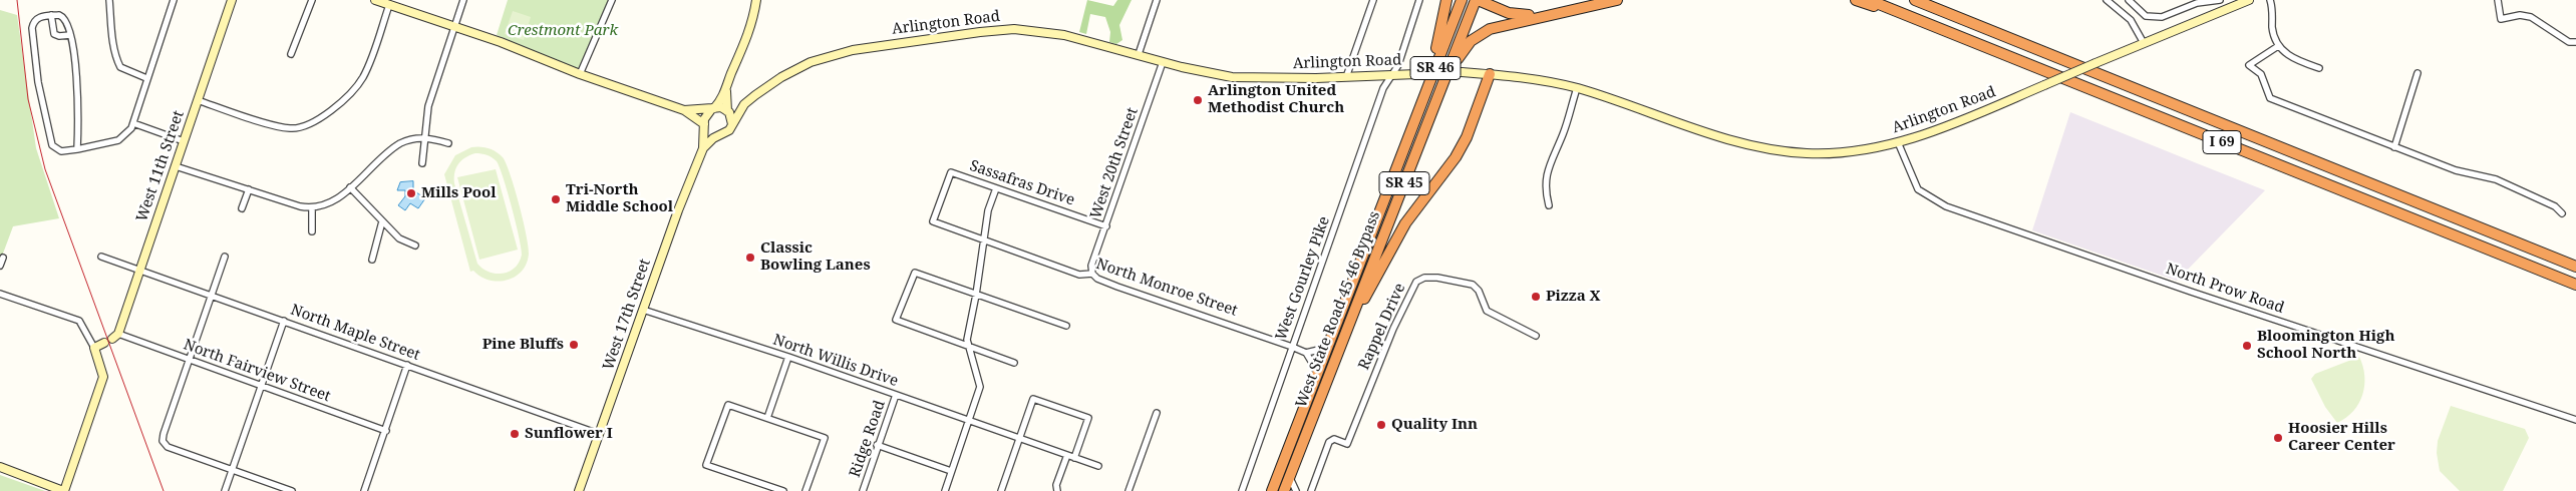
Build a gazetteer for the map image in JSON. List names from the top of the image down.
{
  "streets": {
    "highway": [
      "SR 46",
      "I 69",
      "SR 45",
      "West State Road 45 46 Bypass"
    ],
    "street": [
      "Arlington Road",
      "West 20th Street",
      "West 11th Street",
      "Sassafras Drive",
      "West Gourley Pike",
      "North Monroe Street",
      "North Prow Road",
      "West 17th Street",
      "Rappel Drive",
      "North Maple Street",
      "North Willis Drive",
      "North Fairview Street",
      "Ridge Road"
    ]
  },
  "crossings": [
    ["Arlington Road", "West 20th Street"],
    ["Arlington Road", "West Gourley Pike"],
    ["Arlington Road", "North Prow Road"],
    ["Arlington Road", "West 17th Street"],
    ["SR 46", "SR 45"],
    ["SR 46", "West State Road 45 46 Bypass"],
    ["West 20th Street", "Sassafras Drive"],
    ["West 20th Street", "North Monroe Street"],
    ["West 11th Street", "North Maple Street"],
    ["West 11th Street", "North Fairview Street"],
    ["Sassafras Drive", "North Monroe Street"],
    ["SR 45", "West State Road 45 46 Bypass"],
    ["West Gourley Pike", "North Monroe Street"],
    ["West 17th Street", "North Maple Street"],
    ["West 17th Street", "North Willis Drive"],
    ["North Willis Drive", "Ridge Road"]
  ],
  "parks": ["Crestmont Park"],
  "places": [
    "Arlington United Methodist Church",
    "Mills Pool",
    "Tri-North Middle School",
    "Classic Bowling Lanes",
    "Pizza X",
    "Pine Bluffs",
    "Bloomington High School North",
    "Quality Inn",
    "Sunflower I",
    "Hoosier Hills Career Center"
  ]
}
